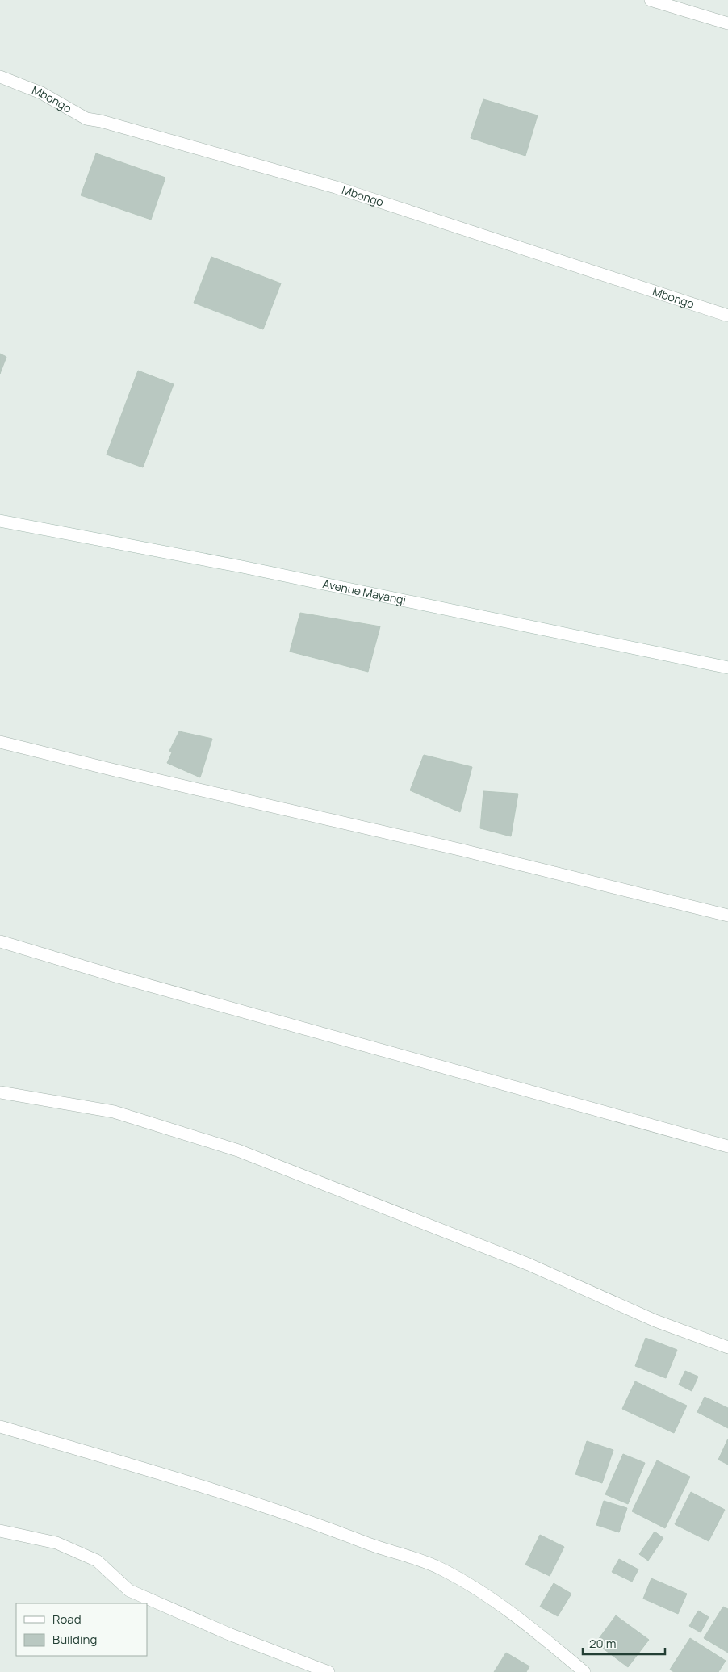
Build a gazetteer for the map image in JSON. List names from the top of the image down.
{
  "streets": {
    "street": ["Mbongo", "Avenue Mayangi"]
  },
  "legend": ["Road", "Building"],
  "scale_bar": "20 m"
}
